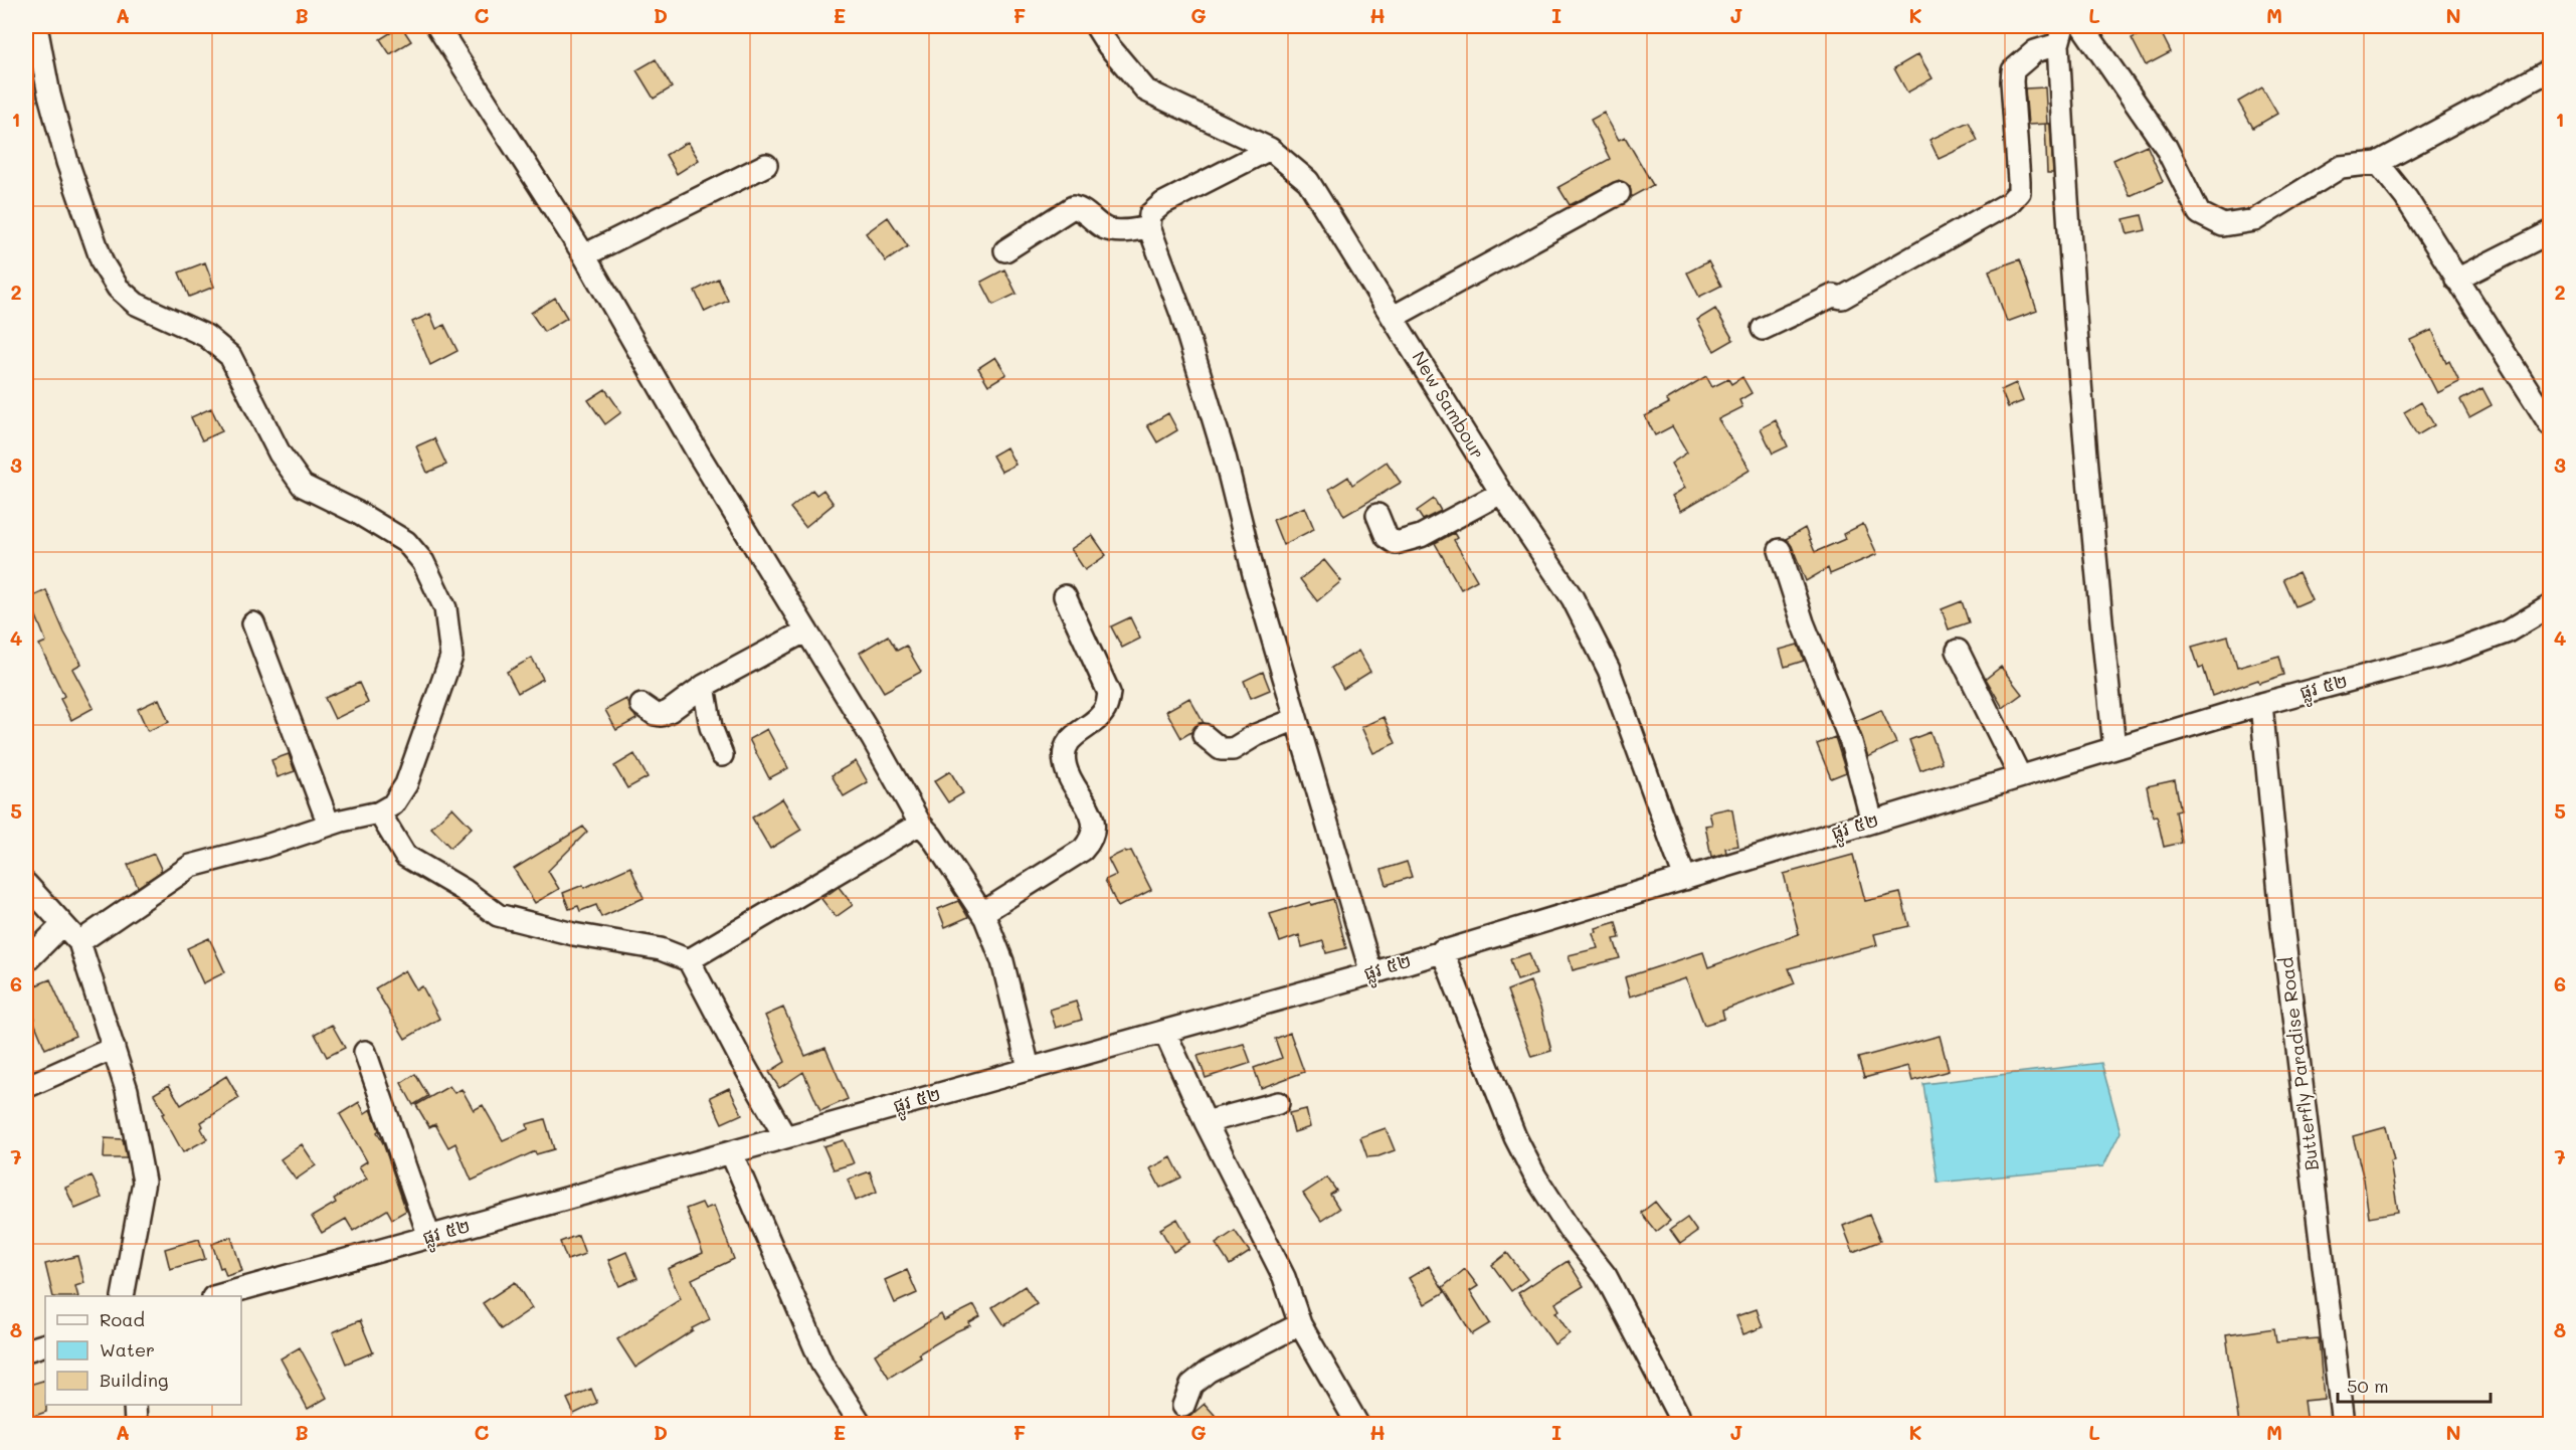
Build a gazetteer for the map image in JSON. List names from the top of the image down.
{
  "streets": {
    "street": ["New Sambour", "ផ្លូវ ៥២", "Butterfly Paradise Road"]
  },
  "crossings": [
    ["New Sambour", "ផ្លូវ ៥២"],
    ["ផ្លូវ ៥២", "Butterfly Paradise Road"]
  ],
  "legend": ["Road", "Water", "Building"],
  "scale_bar": "50 m",
  "grid": {
    "columns": [
      "A",
      "B",
      "C",
      "D",
      "E",
      "F",
      "G",
      "H",
      "I",
      "J",
      "K",
      "L",
      "M",
      "N"
    ],
    "rows": [
      "1",
      "2",
      "3",
      "4",
      "5",
      "6",
      "7",
      "8"
    ]
  }
}
